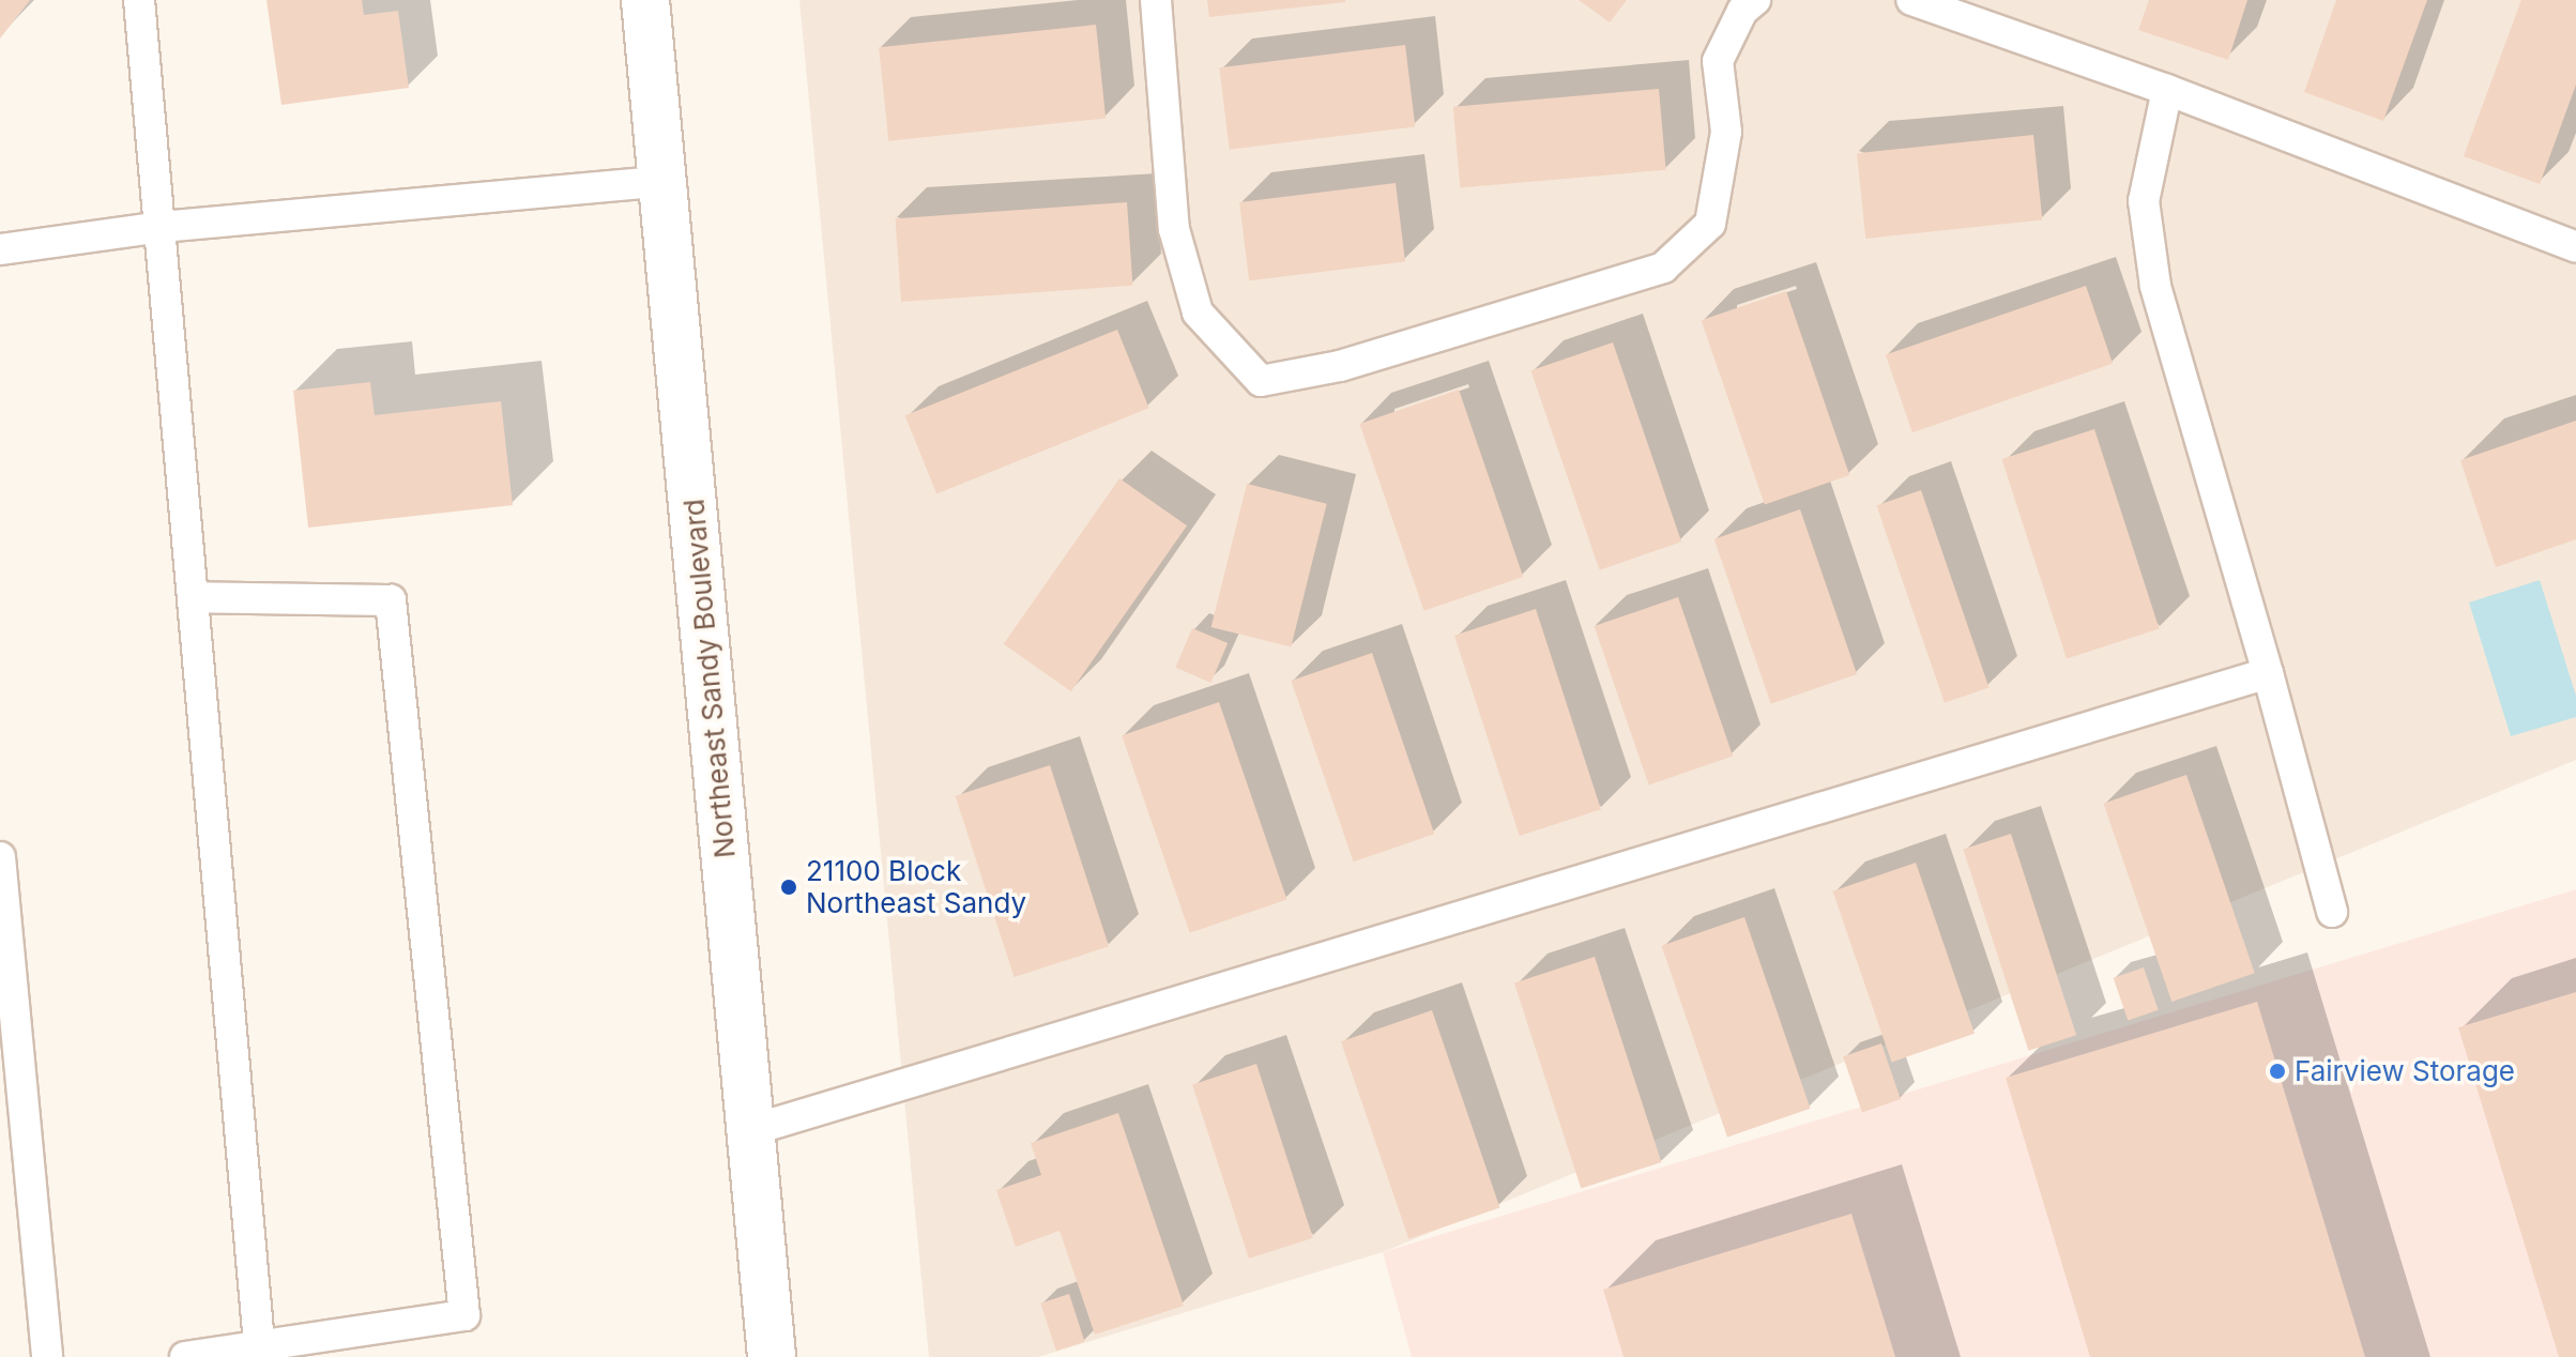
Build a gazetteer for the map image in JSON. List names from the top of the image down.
{
  "streets": {
    "main road": ["Northeast Sandy Boulevard"]
  },
  "places": ["21100 Block Northeast Sandy", "Fairview Storage"]
}
